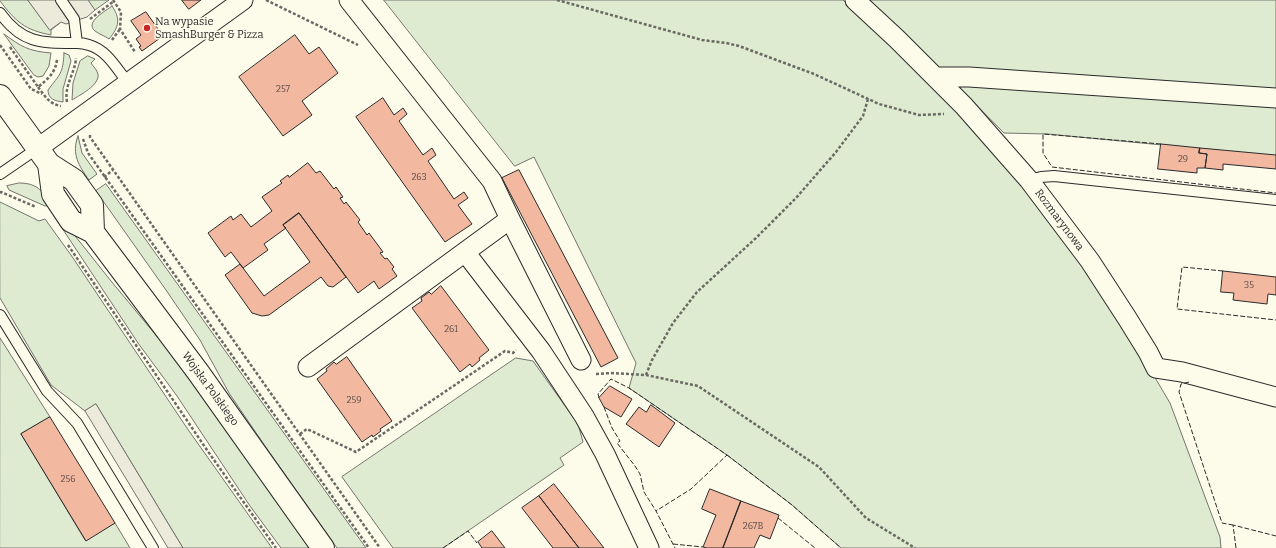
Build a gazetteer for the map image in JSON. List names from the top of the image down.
{
  "streets": {
    "main road": ["Wojska Polskiego"],
    "street": ["Rozmarynowa"]
  },
  "places": ["Na wypasie SmashBurger & Pizza"],
  "house_numbers": [
    "257",
    "29",
    "263",
    "35",
    "261",
    "259",
    "256",
    "267B"
  ]
}
